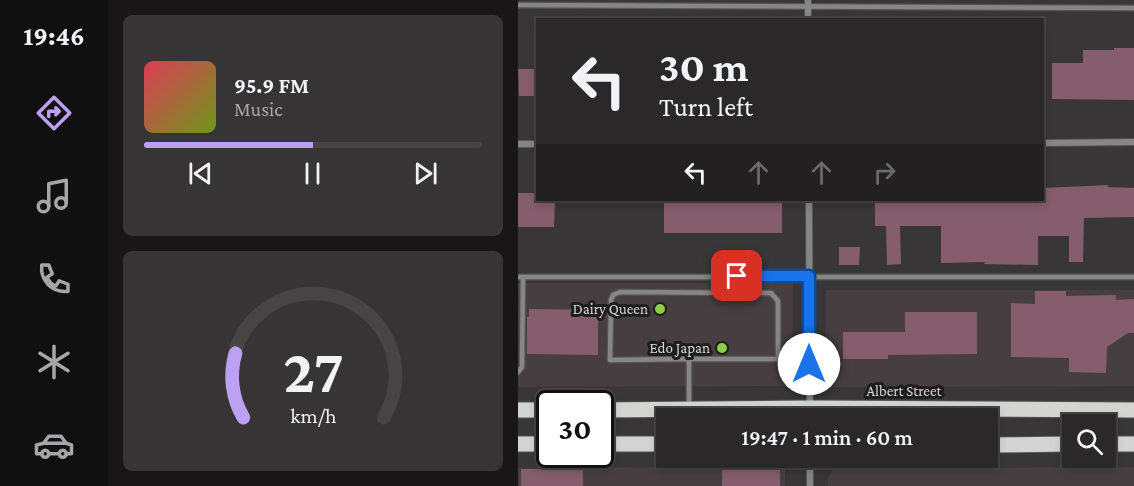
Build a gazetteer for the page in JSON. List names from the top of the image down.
{
  "streets": {
    "main road": ["Albert Street"]
  },
  "places": ["Dairy Queen", "Edo Japan"],
  "page": {
    "tabs": "19:46",
    "turn": ["30 m", "Turn left"],
    "song": ["95.9 FM", "Music"],
    "limit": "30",
    "trip": "19:47 · 1 min · 60 m",
    "gauge": ["27", "km/h"]
  }
}
